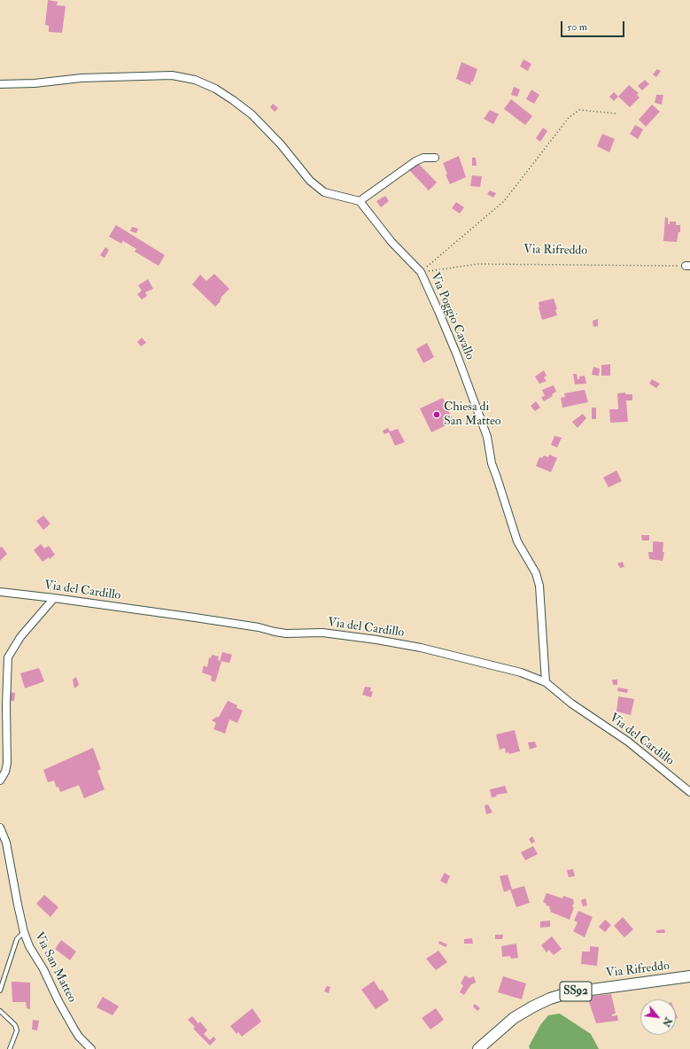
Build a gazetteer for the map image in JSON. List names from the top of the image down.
{
  "streets": {
    "main road": ["Via Rifreddo", "SS92"],
    "street": ["Via Poggio Cavallo", "Via del Cardillo", "Via San Matteo"]
  },
  "crossings": [
    ["Via Rifreddo", "Via Poggio Cavallo"],
    ["Via Poggio Cavallo", "Via del Cardillo"]
  ],
  "places": ["Chiesa di San Matteo"],
  "scale_bar": "50 m",
  "north": "bottom right"
}
